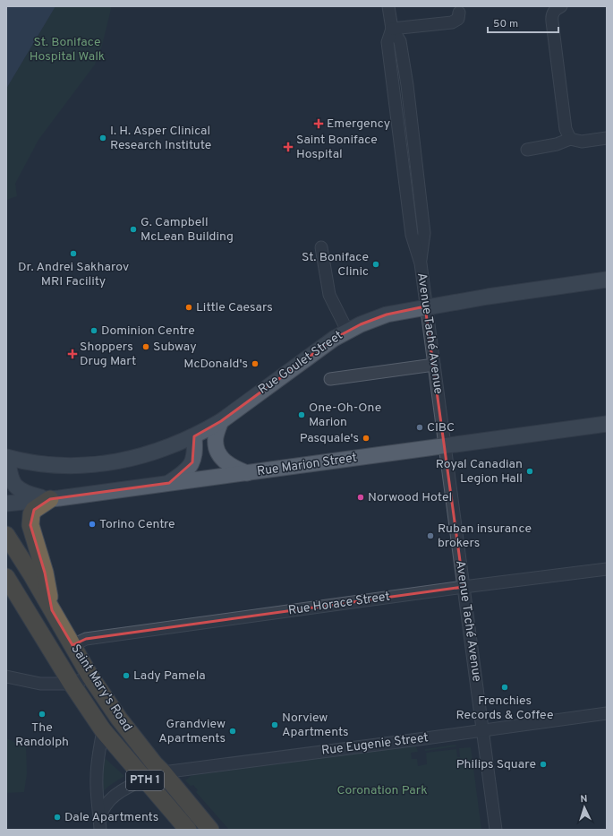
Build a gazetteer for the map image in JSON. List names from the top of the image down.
{
  "streets": {
    "highway": ["Saint Mary's Road", "PTH 1"],
    "main road": ["Rue Goulet Street", "Rue Marion Street"],
    "street": ["Avenue Taché Avenue", "Rue Horace Street", "Rue Eugenie Street"]
  },
  "crossings": [
    ["Avenue Taché Avenue", "Rue Goulet Street"],
    ["Avenue Taché Avenue", "Rue Marion Street"],
    ["Avenue Taché Avenue", "Rue Horace Street"],
    ["Avenue Taché Avenue", "Rue Eugenie Street"],
    ["Rue Horace Street", "Saint Mary's Road"],
    ["Saint Mary's Road", "Rue Eugenie Street"]
  ],
  "parks": ["St. Boniface Hospital Walk", "Coronation Park"],
  "places": {
    "health": ["Emergency", "Saint Boniface Hospital", "Shoppers Drug Mart"],
    "other": [
      "I. H. Asper Clinical Research Institute",
      "G. Campbell McLean Building",
      "Dr. Andrei Sakharov MRI Facility",
      "St. Boniface Clinic",
      "Little Caesars",
      "Dominion Centre",
      "Subway",
      "McDonald's",
      "One-Oh-One Marion",
      "CIBC",
      "Pasquale's",
      "Royal Canadian Legion Hall",
      "Norwood Hotel",
      "Torino Centre",
      "Ruban insurance brokers",
      "Lady Pamela",
      "Frenchies Records & Coffee",
      "The Randolph",
      "Norview Apartments",
      "Grandview Apartments",
      "Philips Square",
      "Dale Apartments"
    ]
  },
  "scale_bar": "50 m",
  "north": "top"
}
